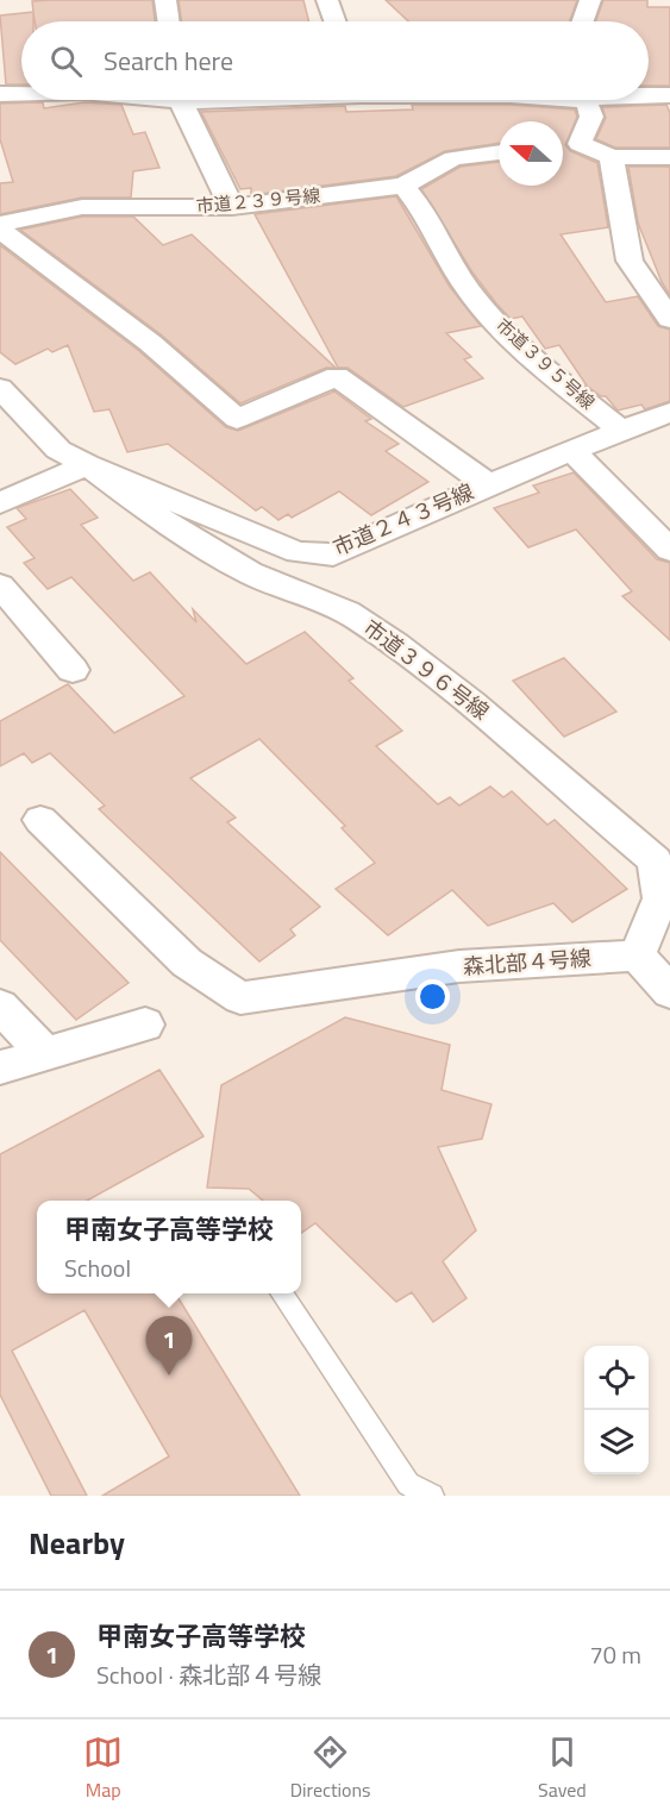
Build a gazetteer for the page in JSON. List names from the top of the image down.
{
  "streets": {
    "street": [
      "市道２３９号線",
      "市道３９５号線",
      "市道２４３号線",
      "市道３９６号線",
      "森北部４号線"
    ]
  },
  "crossings": [
    ["市道２３９号線", "市道３９５号線"],
    ["市道３９５号線", "市道２４３号線"],
    ["市道２４３号線", "市道３９６号線"],
    ["市道３９６号線", "森北部４号線"]
  ],
  "north": "left",
  "page": {
    "search": "Search here",
    "popup": ["甲南女子高等学校", "School"],
    "pins": "1",
    "heading": "Nearby",
    "list": [
      {
        "mark": "1",
        "name": "甲南女子高等学校",
        "note": "School · 森北部４号線",
        "value": "70 m"
      }
    ],
    "nav": ["Map", "Directions", "Saved"]
  }
}
